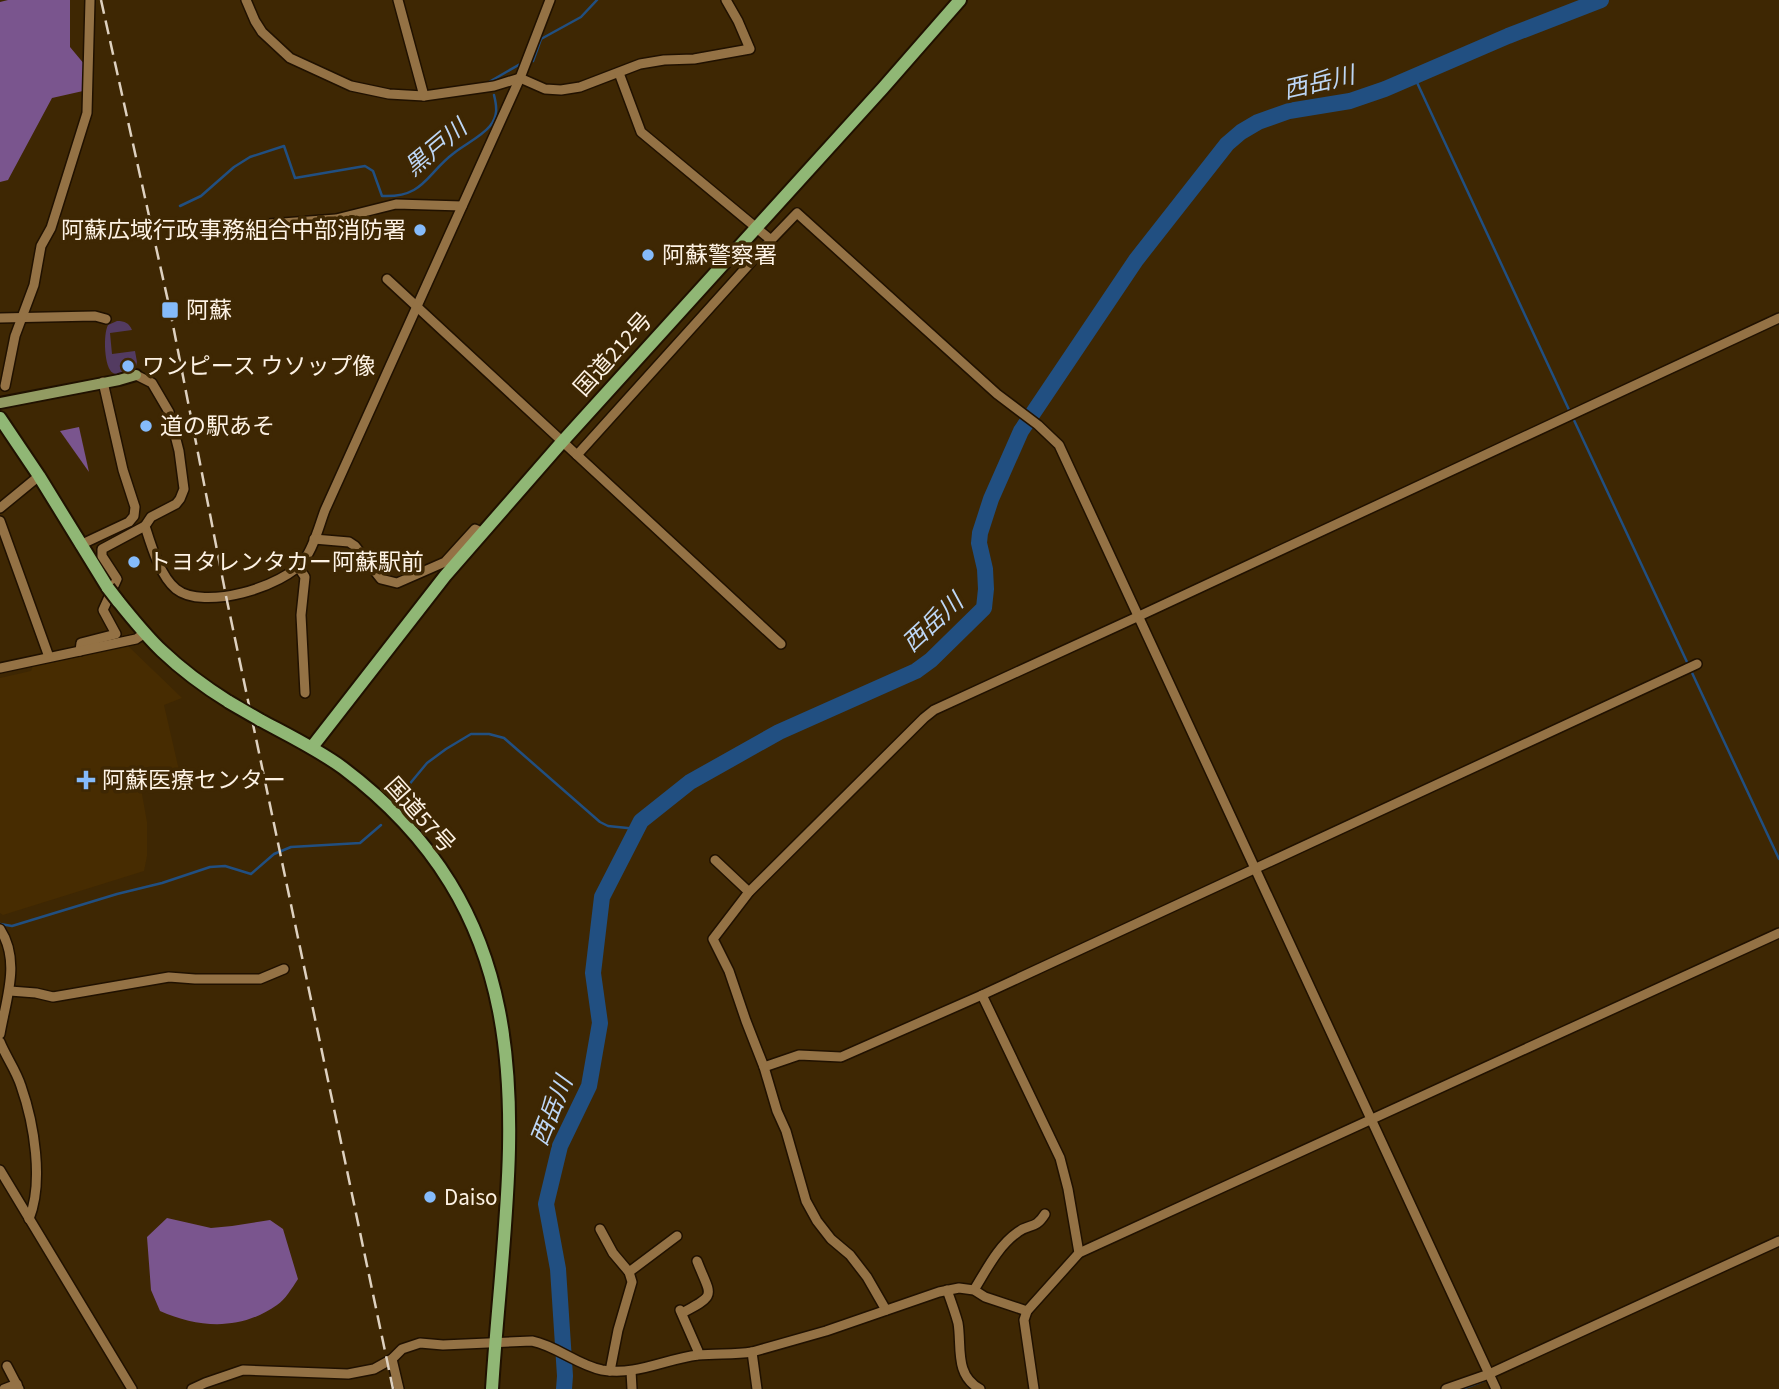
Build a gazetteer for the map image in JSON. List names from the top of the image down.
{
  "streets": {
    "highway": ["国道212号", "国道57号"]
  },
  "crossings": [
    ["国道212号", "国道57号"]
  ],
  "water": ["西岳川", "黒戸川"],
  "places": {
    "other": [
      "阿蘇広域行政事務組合中部消防署",
      "阿蘇警察署",
      "ワンピース ウソップ像",
      "道の駅あそ",
      "トヨタレンタカー阿蘇駅前",
      "Daiso"
    ],
    "transit": ["阿蘇"],
    "health": ["阿蘇医療センター"]
  }
}
